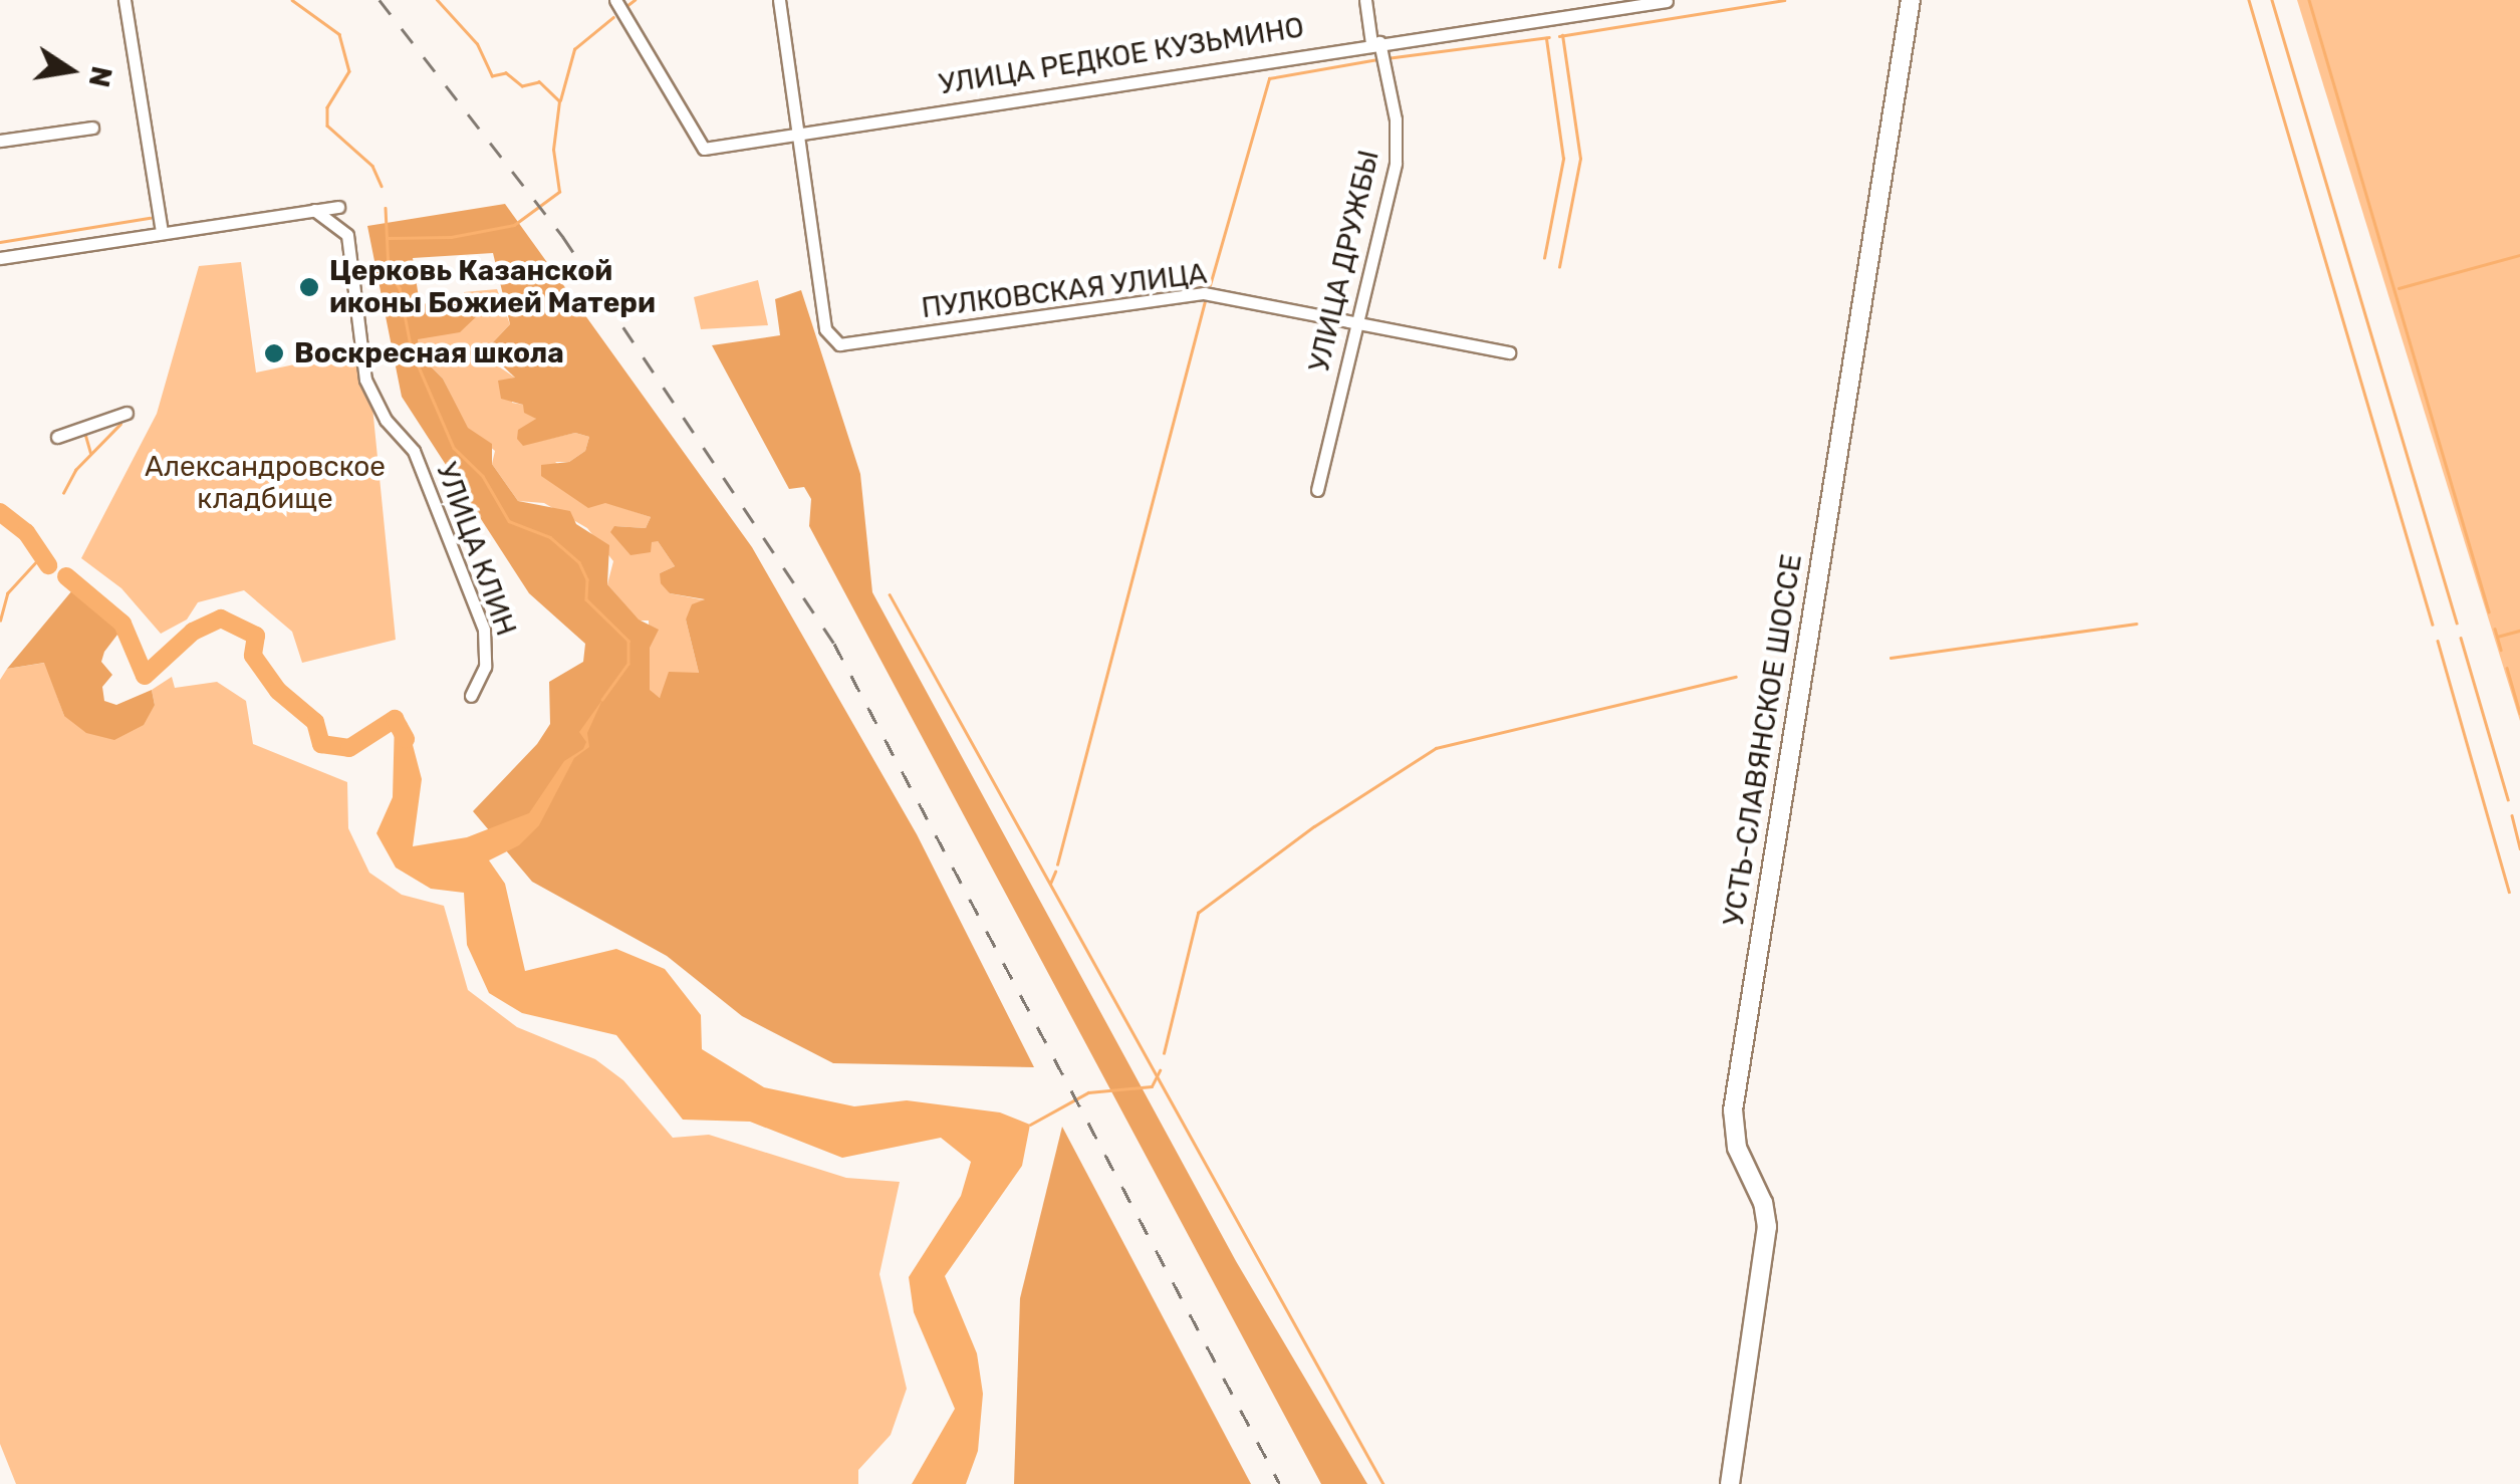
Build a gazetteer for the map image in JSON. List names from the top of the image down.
{
  "streets": {
    "street": [
      "УЛИЦА РЕДКОЕ КУЗЬМИНО",
      "УЛИЦА ДРУЖБЫ",
      "ПУЛКОВСКАЯ УЛИЦА",
      "УЛИЦА КЛИН",
      "УСТЬ-СЛАВЯНСКОЕ ШОССЕ"
    ]
  },
  "crossings": [
    ["УЛИЦА РЕДКОЕ КУЗЬМИНО", "УЛИЦА ДРУЖБЫ"],
    ["УЛИЦА РЕДКОЕ КУЗЬМИНО", "ПУЛКОВСКАЯ УЛИЦА"],
    ["УЛИЦА ДРУЖБЫ", "ПУЛКОВСКАЯ УЛИЦА"]
  ],
  "parks": ["Александровское кладбище"],
  "places": ["Церковь Казанской иконы Божией Матери", "Воскресная школа"],
  "north": "right"
}
